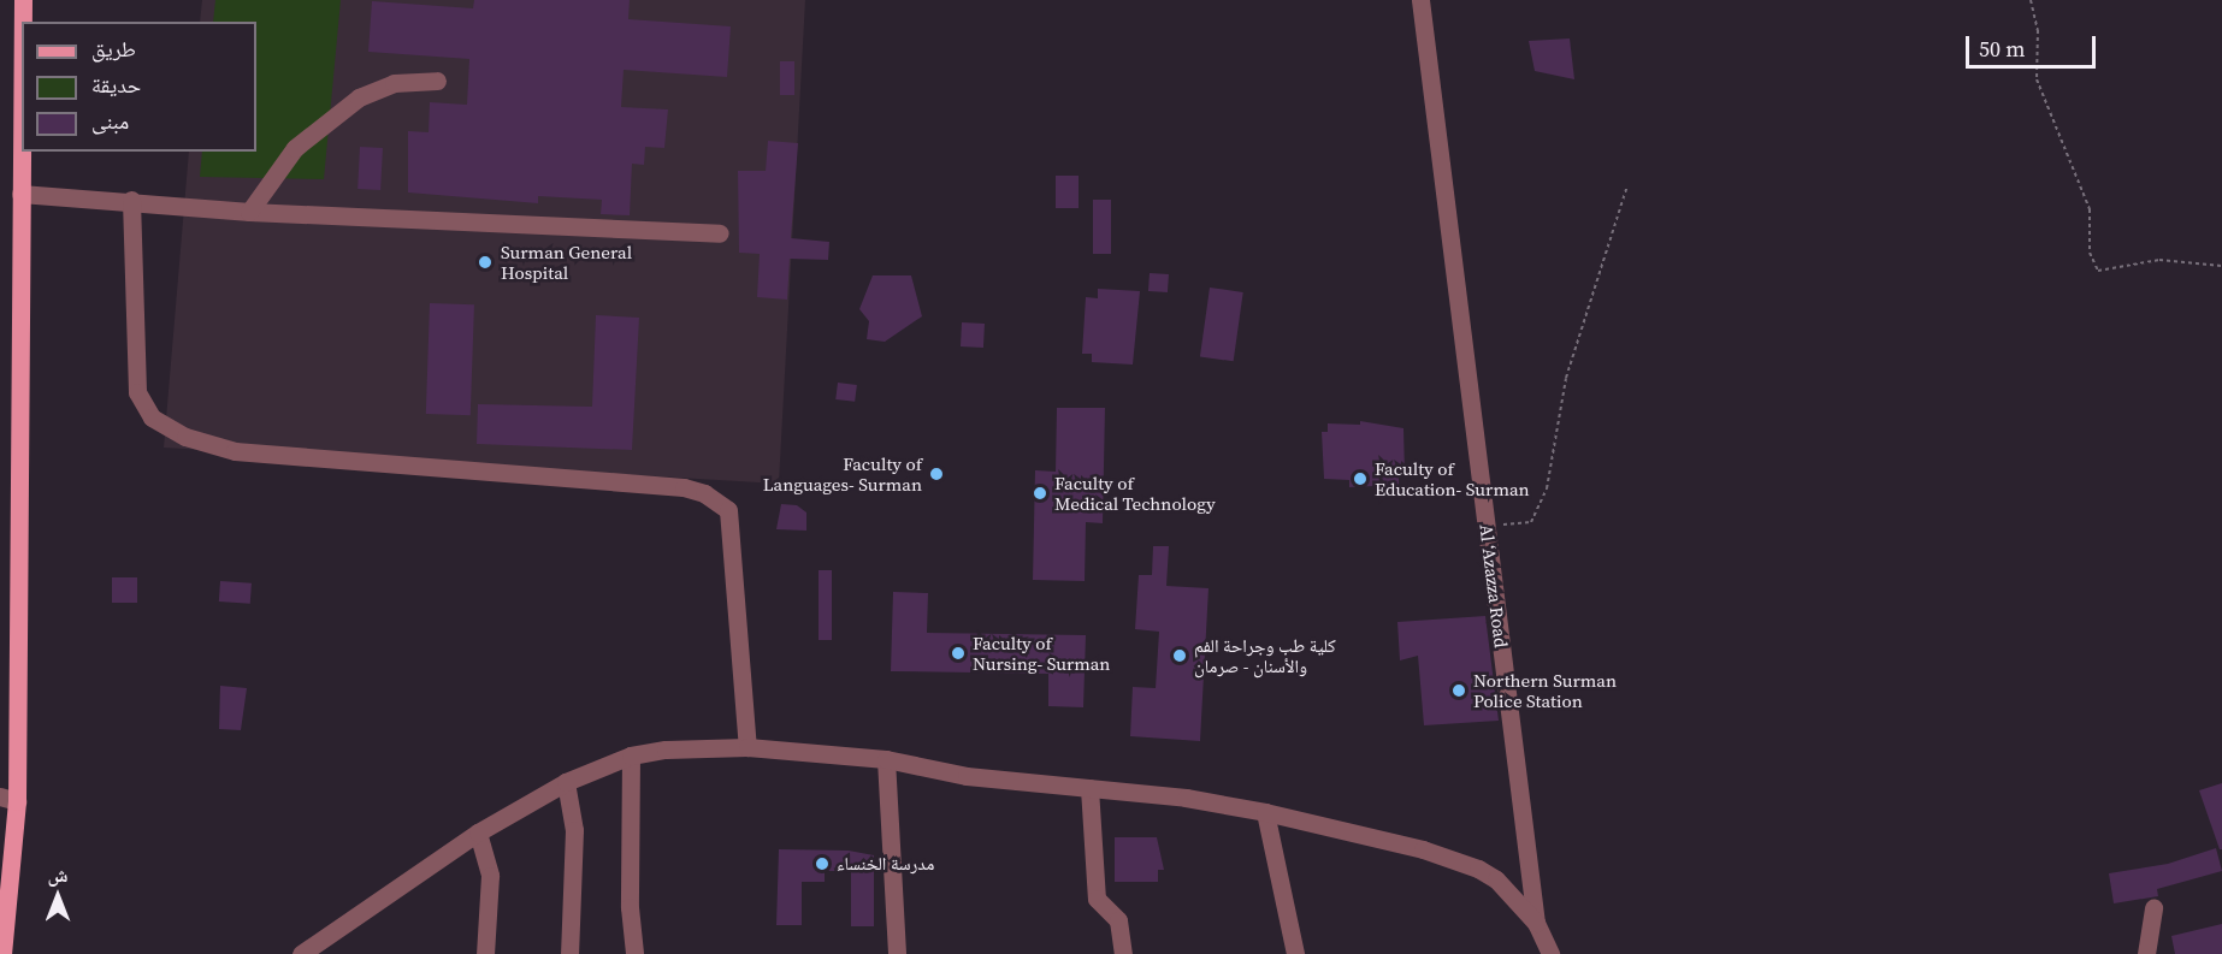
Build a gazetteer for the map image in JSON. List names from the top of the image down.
{
  "streets": {
    "street": ["Al ‘Azazza Road"]
  },
  "places": [
    "Surman General Hospital",
    "Faculty of Languages- Surman",
    "Faculty of Education- Surman",
    "Faculty of Medical Technology",
    "Faculty of Nursing- Surman",
    "كلية طب وجراحة الفم والأسنان - صرمان",
    "Northern Surman Police Station",
    "مدرسة الخنساء"
  ],
  "legend": ["طريق", "حديقة", "مبنى"],
  "scale_bar": "50 m",
  "north": "top"
}
